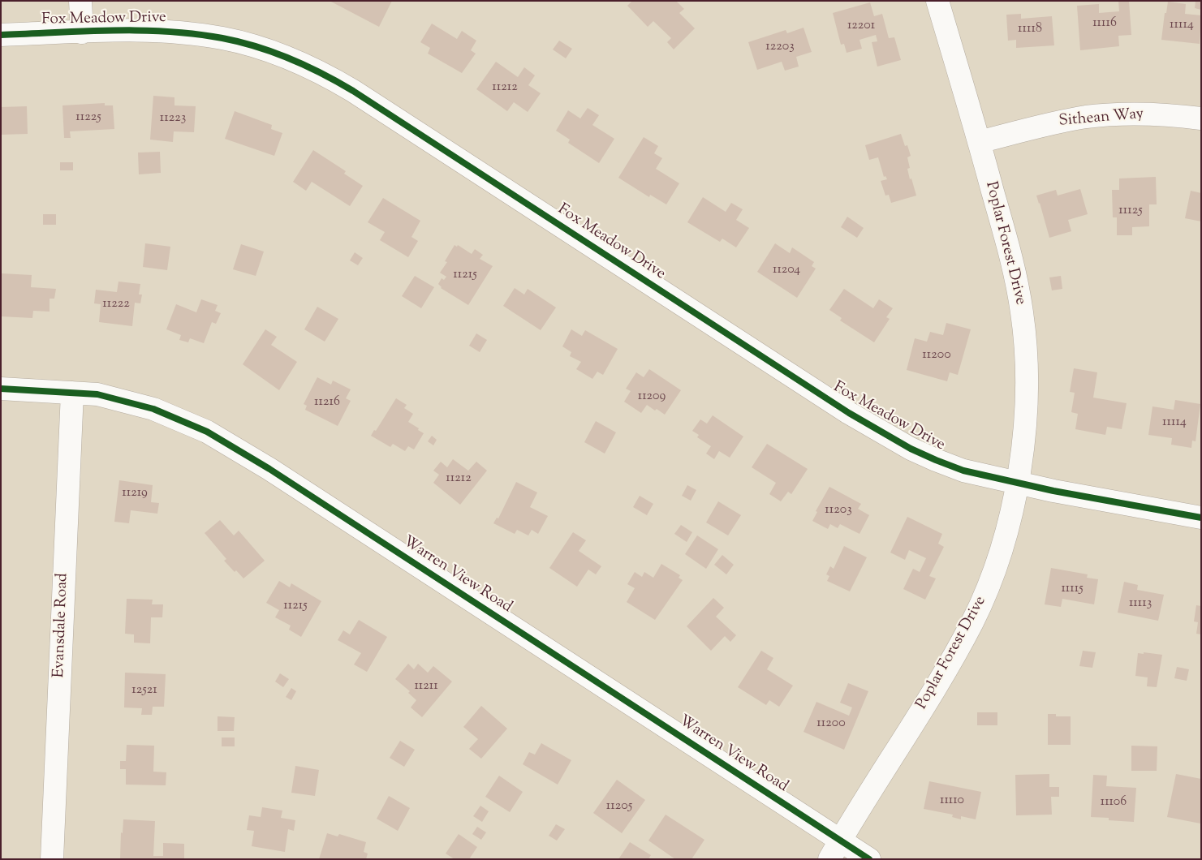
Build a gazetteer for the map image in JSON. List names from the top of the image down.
{
  "streets": {
    "street": [
      "Fox Meadow Drive",
      "Sithean Way",
      "Poplar Forest Drive",
      "Warren View Road",
      "Evansdale Road"
    ]
  },
  "crossings": [
    ["Fox Meadow Drive", "Poplar Forest Drive"],
    ["Sithean Way", "Poplar Forest Drive"],
    ["Poplar Forest Drive", "Warren View Road"],
    ["Warren View Road", "Evansdale Road"]
  ],
  "house_numbers": [
    "11116",
    "11114",
    "12201",
    "11118",
    "12203",
    "11212",
    "11225",
    "11223",
    "11125",
    "11204",
    "11215",
    "11222",
    "11200",
    "11209",
    "11216",
    "11114",
    "11212",
    "11219",
    "11203",
    "11115",
    "11113",
    "11215",
    "11211",
    "12521",
    "11200",
    "11110",
    "11106",
    "11205"
  ]
}
